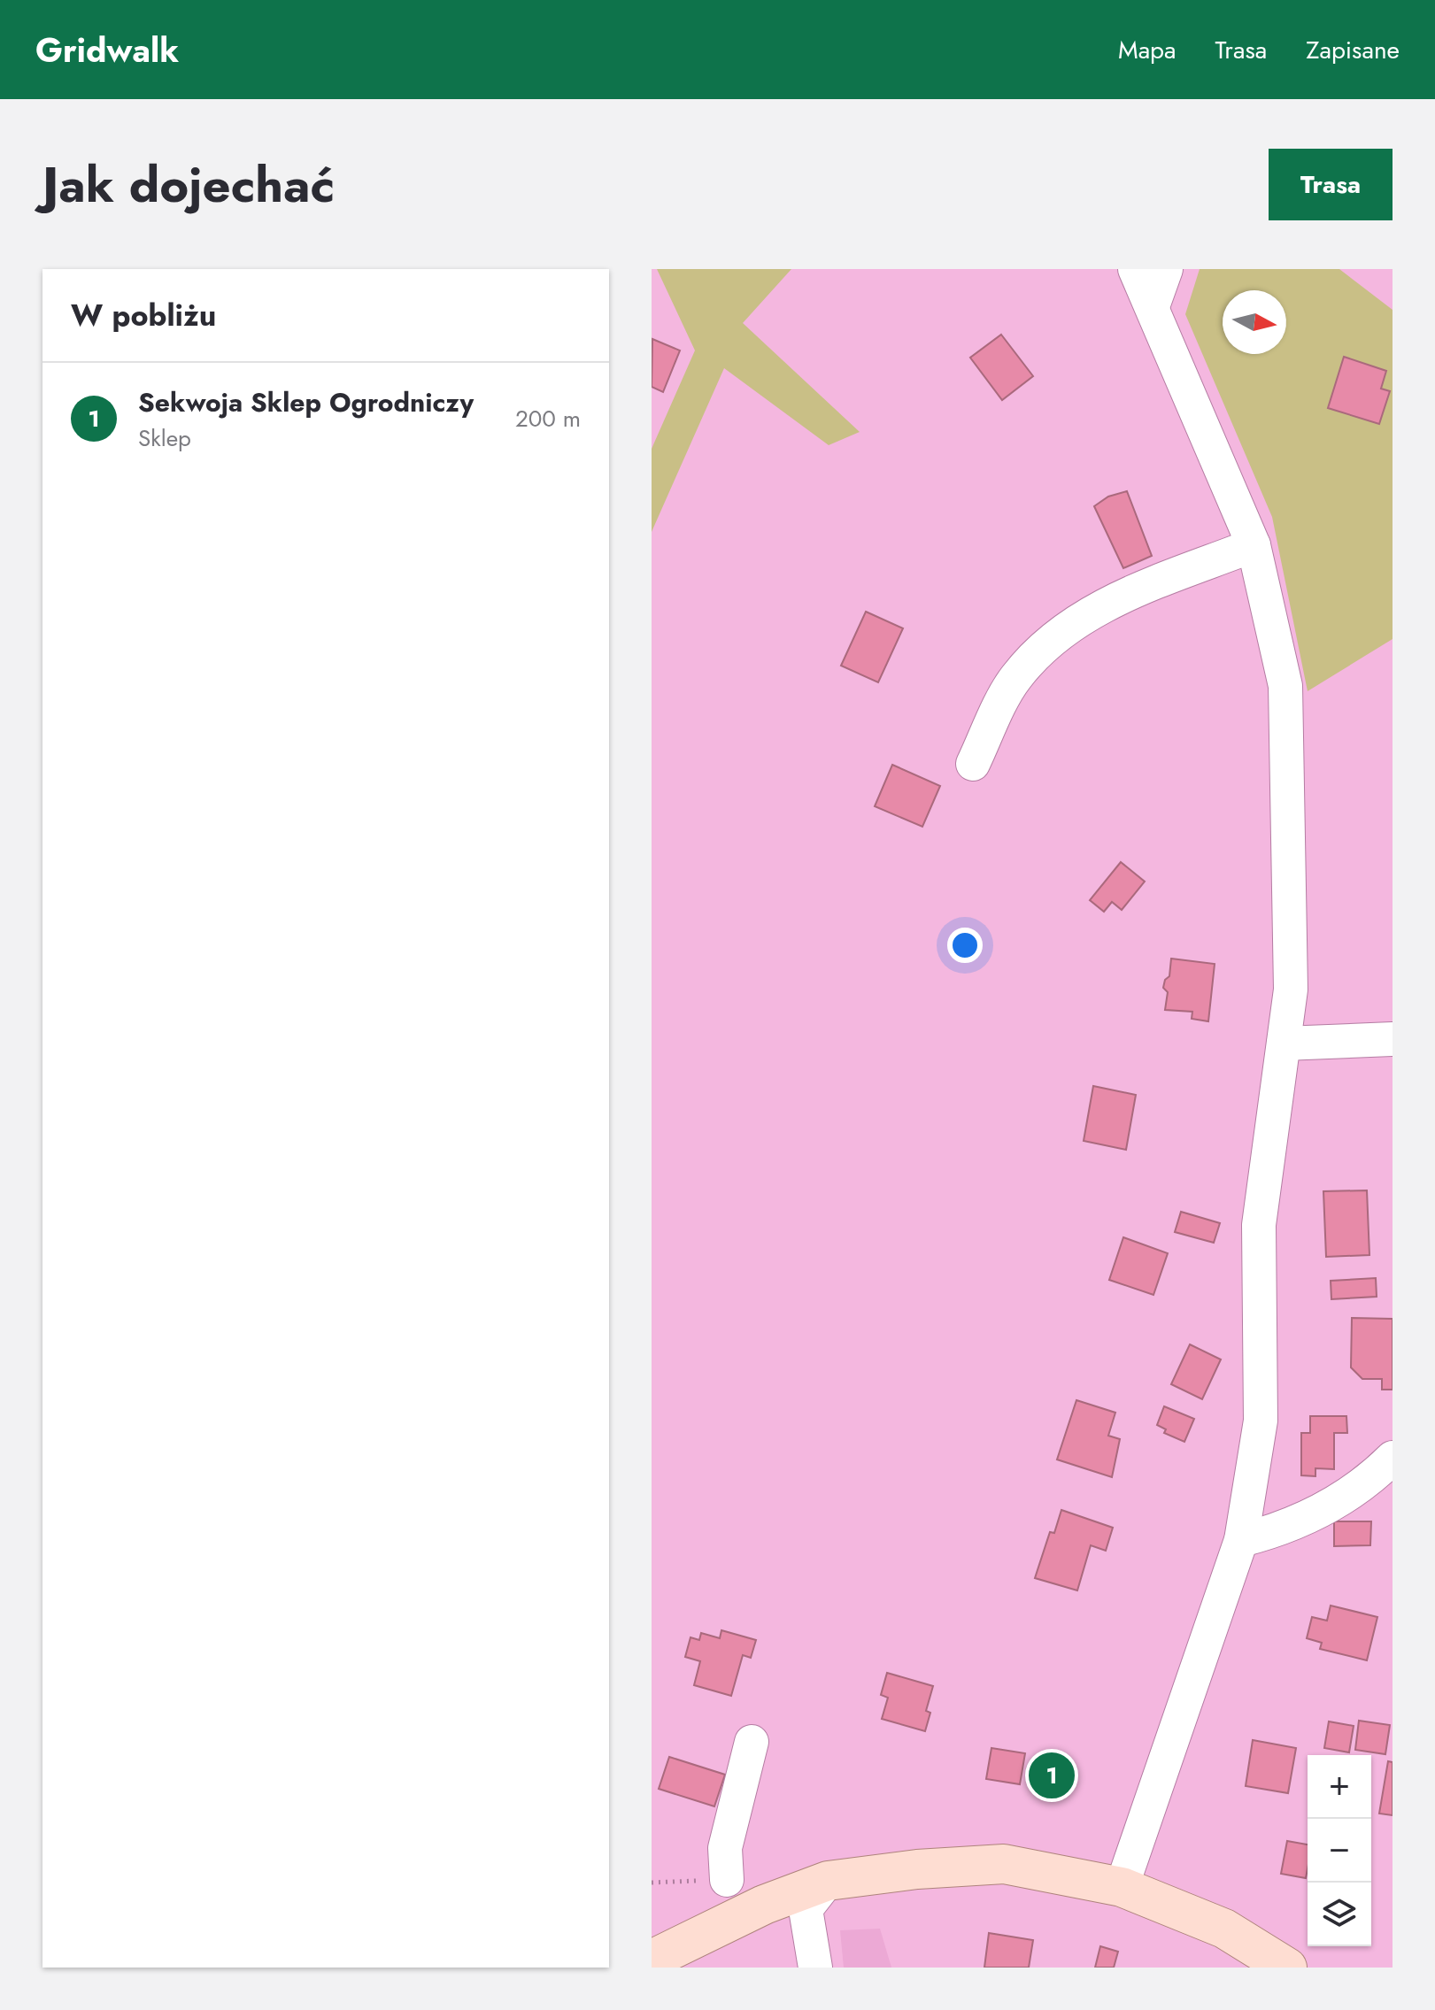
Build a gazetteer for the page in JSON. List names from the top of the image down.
{
  "north": "right",
  "page": {
    "header": "Gridwalk",
    "nav": ["Mapa", "Trasa", "Zapisane"],
    "title": "Jak dojechać",
    "buttons": "Trasa",
    "heading": "W pobliżu",
    "list": [
      {
        "mark": "1",
        "name": "Sekwoja Sklep Ogrodniczy",
        "note": "Sklep",
        "value": "200 m"
      }
    ],
    "pins": "1",
    "map_buttons": ["+", "−"]
  }
}
